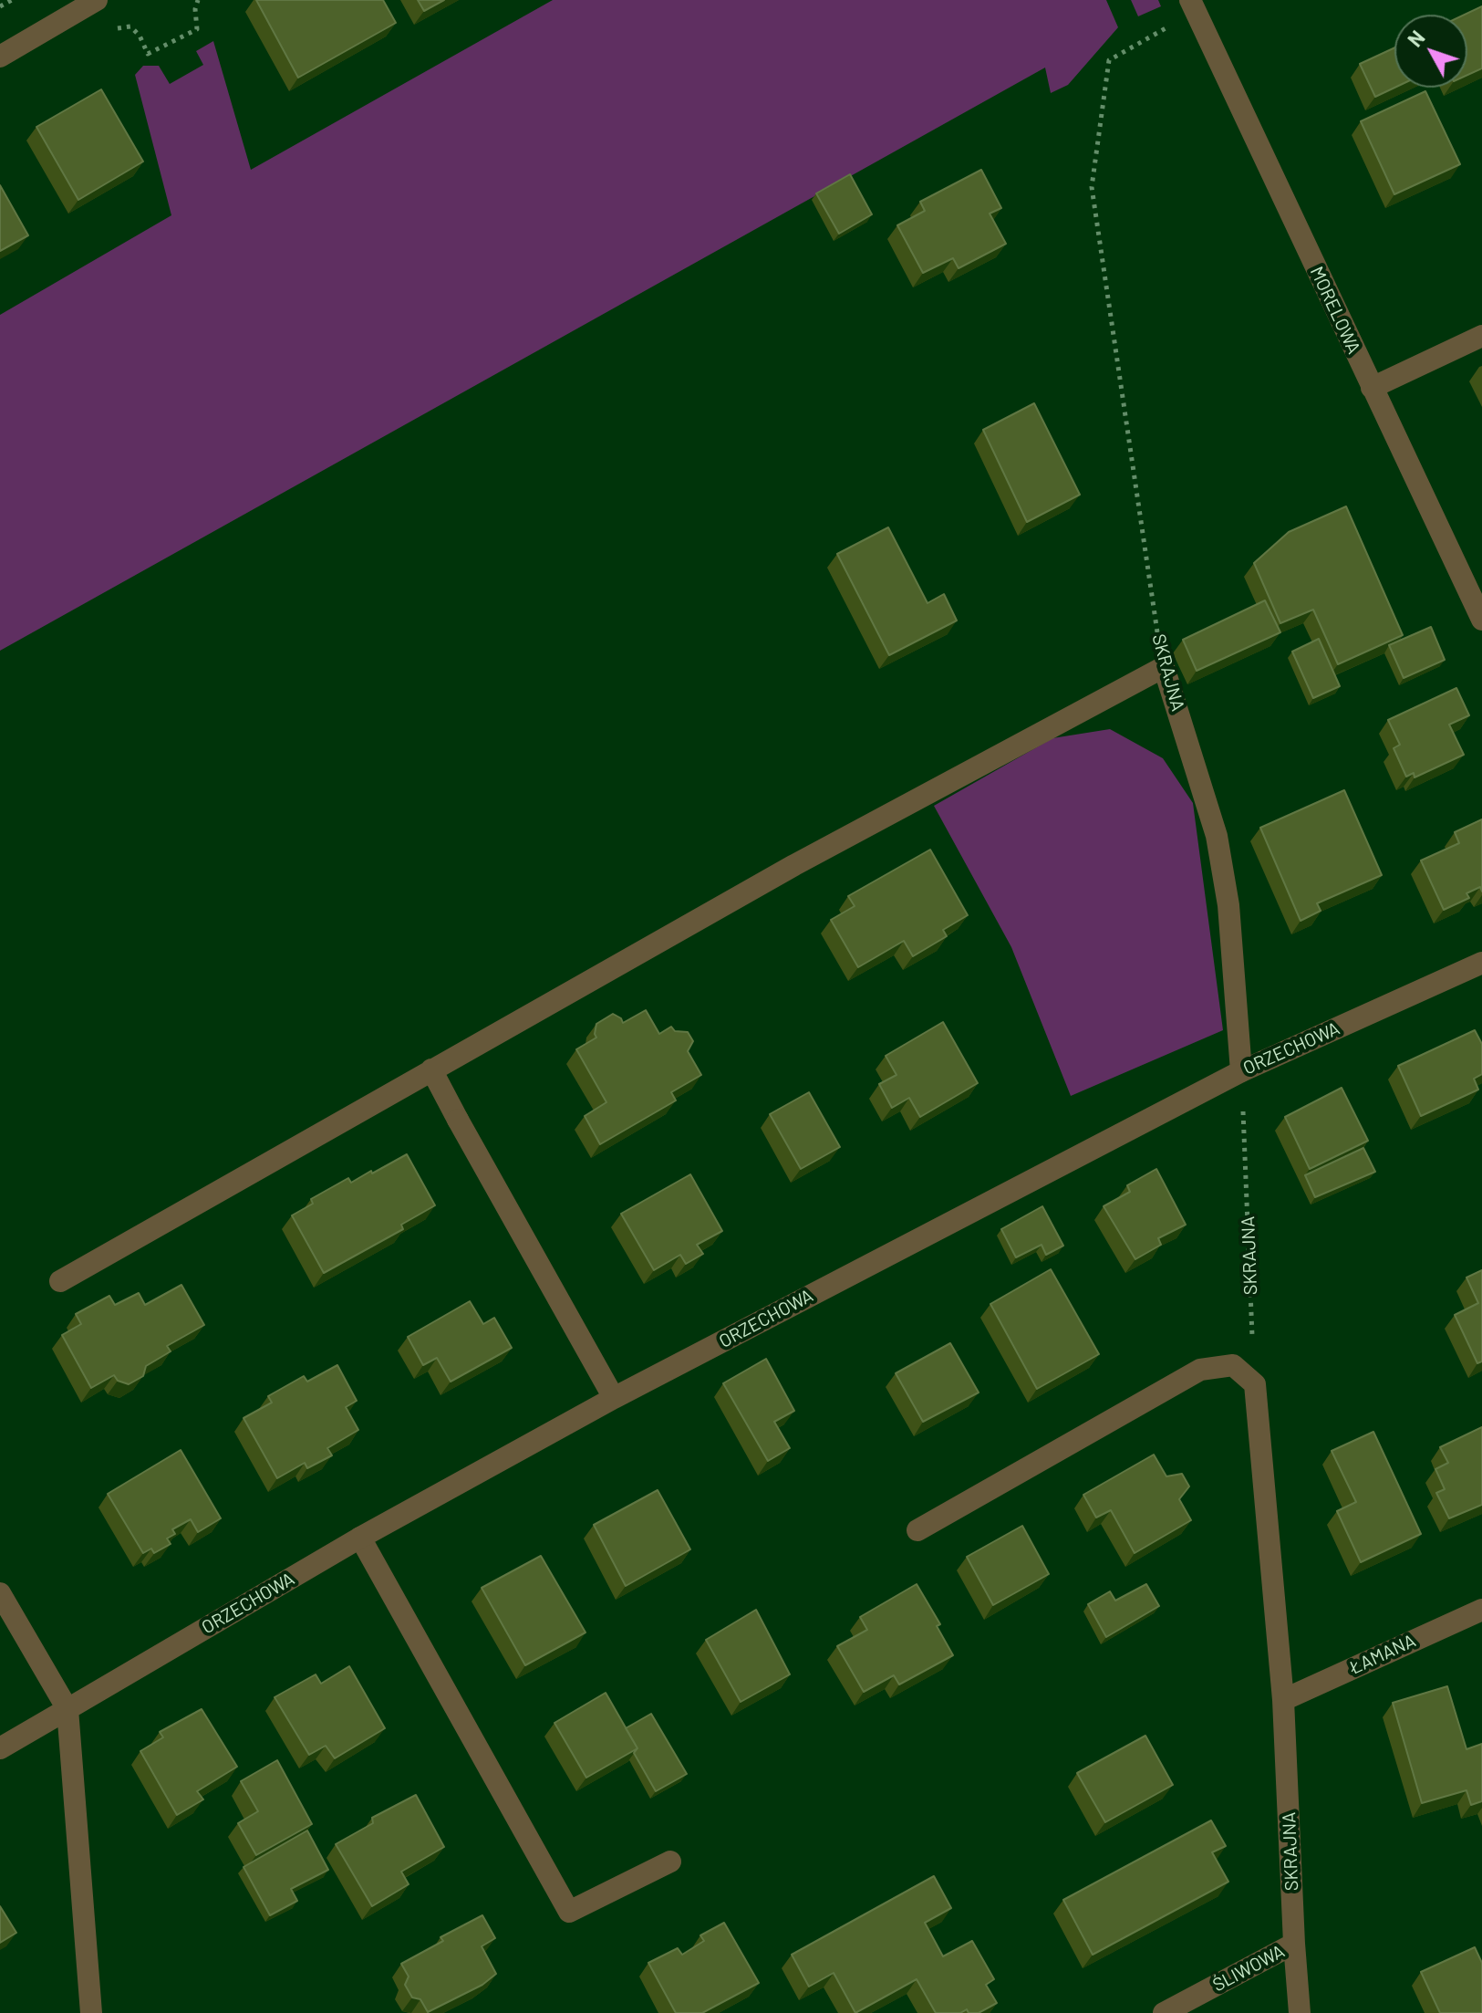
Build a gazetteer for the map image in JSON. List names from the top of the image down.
{
  "streets": {
    "street": [
      "MORELOWA",
      "SKRAJNA",
      "ORZECHOWA",
      "ŁAMANA",
      "ŚLIWOWA"
    ]
  },
  "crossings": [
    ["MORELOWA", "SKRAJNA"],
    ["SKRAJNA", "ORZECHOWA"],
    ["SKRAJNA", "ŁAMANA"],
    ["SKRAJNA", "ŚLIWOWA"]
  ],
  "north": "top left"
}
